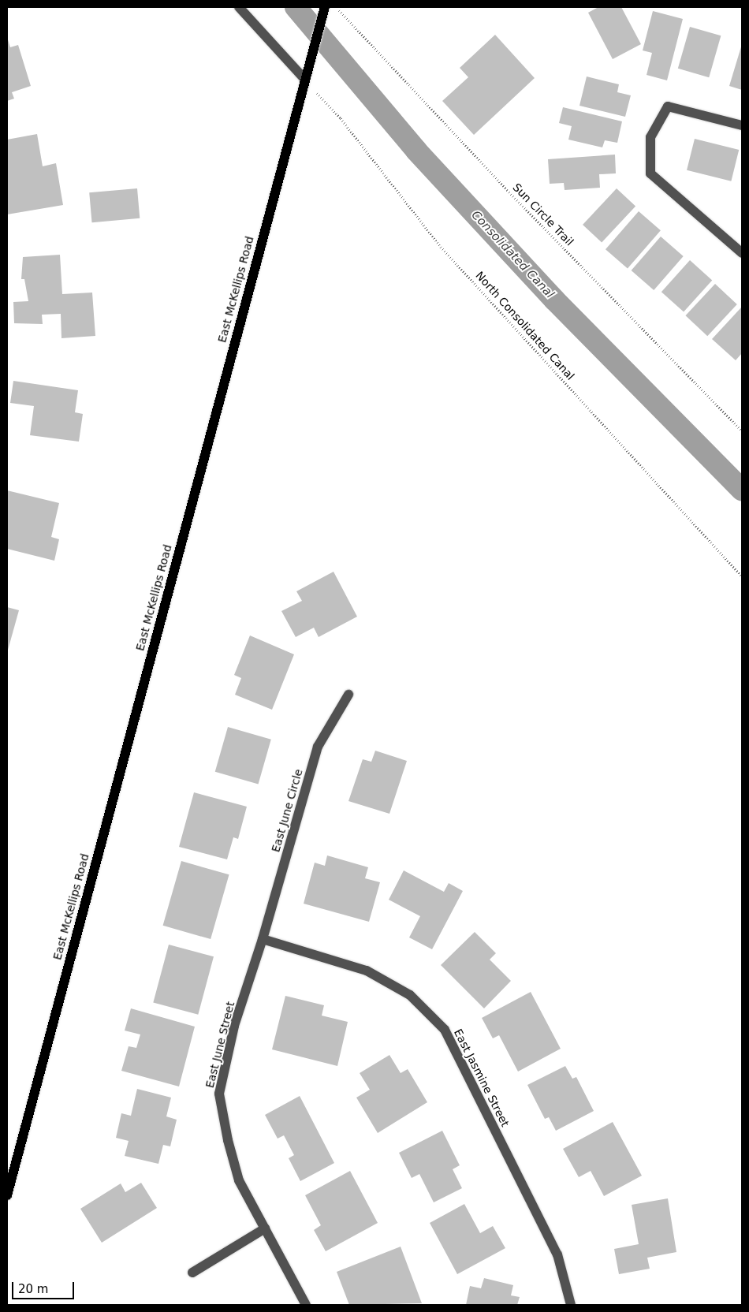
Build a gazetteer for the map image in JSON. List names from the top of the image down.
{
  "streets": {
    "main road": ["East McKellips Road"],
    "street": ["East June Circle", "East June Street", "East Jasmine Street"],
    "path": ["Sun Circle Trail", "North Consolidated Canal"]
  },
  "crossings": [
    ["East McKellips Road", "North Consolidated Canal"],
    ["East June Circle", "East June Street"],
    ["East June Circle", "East Jasmine Street"],
    ["East June Street", "East Jasmine Street"]
  ],
  "water": ["Consolidated Canal"],
  "scale_bar": "20 m"
}
